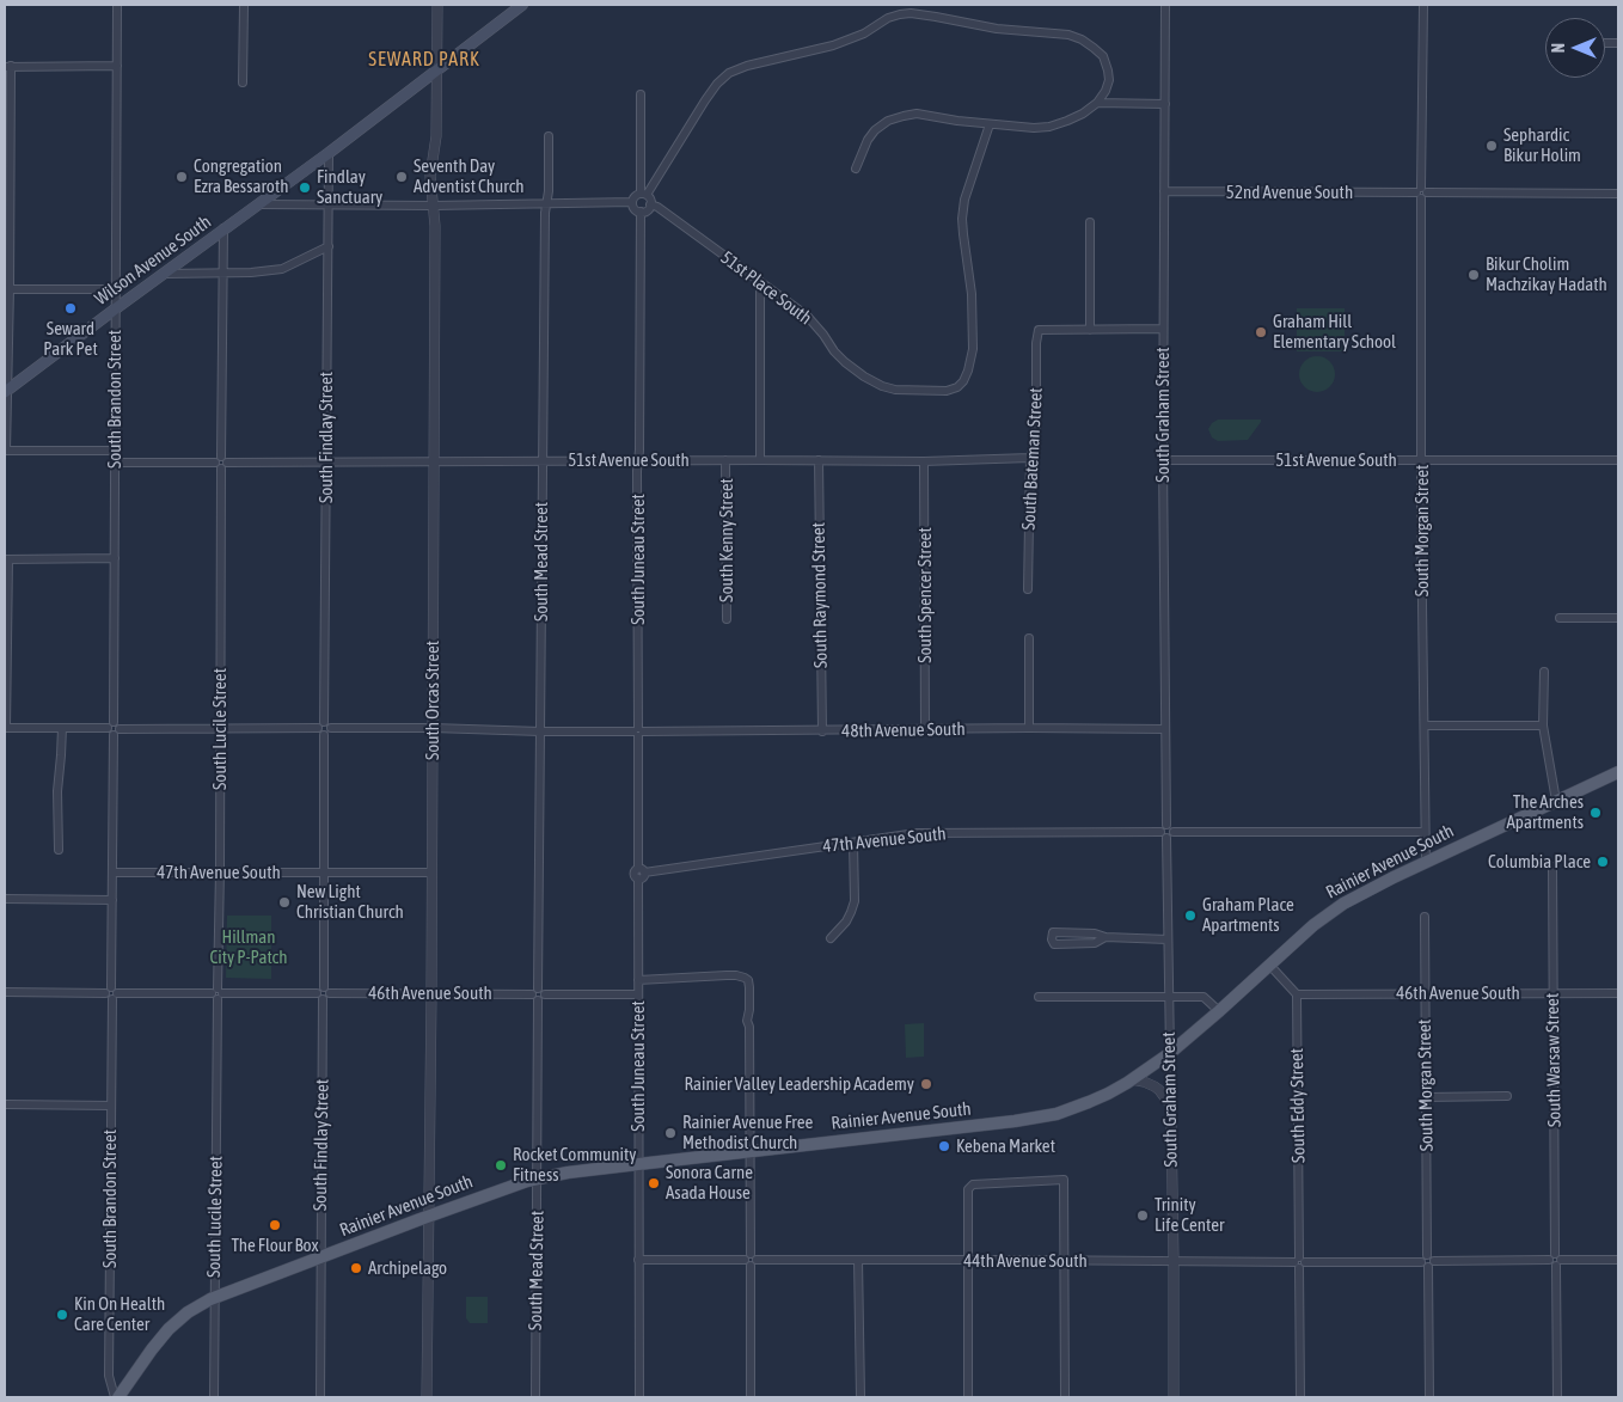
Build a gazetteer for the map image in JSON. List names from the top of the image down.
{
  "streets": {
    "main road": ["Wilson Avenue South", "Rainier Avenue South"],
    "street": [
      "52nd Avenue South",
      "51st Place South",
      "South Brandon Street",
      "South Graham Street",
      "South Findlay Street",
      "South Bateman Street",
      "51st Avenue South",
      "South Morgan Street",
      "South Kenny Street",
      "South Juneau Street",
      "South Mead Street",
      "South Raymond Street",
      "South Spencer Street",
      "South Orcas Street",
      "South Lucile Street",
      "48th Avenue South",
      "47th Avenue South",
      "46th Avenue South",
      "South Warsaw Street",
      "South Eddy Street",
      "44th Avenue South"
    ]
  },
  "crossings": [
    ["52nd Avenue South", "South Graham Street"],
    ["52nd Avenue South", "South Morgan Street"],
    ["Wilson Avenue South", "South Brandon Street"],
    ["Wilson Avenue South", "South Findlay Street"],
    ["Wilson Avenue South", "South Orcas Street"],
    ["Wilson Avenue South", "South Lucile Street"],
    ["51st Place South", "South Juneau Street"],
    ["South Brandon Street", "51st Avenue South"],
    ["South Brandon Street", "47th Avenue South"],
    ["South Brandon Street", "Rainier Avenue South"],
    ["South Brandon Street", "46th Avenue South"],
    ["South Graham Street", "51st Avenue South"],
    ["South Graham Street", "48th Avenue South"],
    ["South Graham Street", "47th Avenue South"],
    ["South Graham Street", "Rainier Avenue South"],
    ["South Graham Street", "44th Avenue South"],
    ["South Findlay Street", "51st Avenue South"],
    ["South Findlay Street", "48th Avenue South"],
    ["South Findlay Street", "47th Avenue South"],
    ["South Findlay Street", "Rainier Avenue South"],
    ["South Findlay Street", "46th Avenue South"],
    ["South Bateman Street", "51st Avenue South"],
    ["51st Avenue South", "South Morgan Street"],
    ["51st Avenue South", "South Kenny Street"],
    ["51st Avenue South", "South Juneau Street"],
    ["51st Avenue South", "South Mead Street"],
    ["51st Avenue South", "South Raymond Street"],
    ["51st Avenue South", "South Spencer Street"],
    ["51st Avenue South", "South Orcas Street"],
    ["51st Avenue South", "South Lucile Street"],
    ["South Morgan Street", "Rainier Avenue South"],
    ["South Morgan Street", "46th Avenue South"],
    ["South Morgan Street", "44th Avenue South"],
    ["South Juneau Street", "48th Avenue South"],
    ["South Juneau Street", "47th Avenue South"],
    ["South Juneau Street", "Rainier Avenue South"],
    ["South Juneau Street", "46th Avenue South"],
    ["South Mead Street", "48th Avenue South"],
    ["South Mead Street", "Rainier Avenue South"],
    ["South Mead Street", "46th Avenue South"],
    ["South Raymond Street", "48th Avenue South"],
    ["South Spencer Street", "48th Avenue South"],
    ["South Orcas Street", "48th Avenue South"],
    ["South Orcas Street", "47th Avenue South"],
    ["South Orcas Street", "Rainier Avenue South"],
    ["South Orcas Street", "46th Avenue South"],
    ["South Lucile Street", "47th Avenue South"],
    ["South Lucile Street", "Rainier Avenue South"],
    ["South Lucile Street", "46th Avenue South"],
    ["46th Avenue South", "South Warsaw Street"],
    ["46th Avenue South", "South Eddy Street"],
    ["South Warsaw Street", "44th Avenue South"],
    ["South Eddy Street", "44th Avenue South"]
  ],
  "districts": ["SEWARD PARK"],
  "parks": ["Hillman City P-Patch"],
  "places": [
    "Sephardic Bikur Holim",
    "Congregation Ezra Bessaroth",
    "Seventh Day Adventist Church",
    "Findlay Sanctuary",
    "Bikur Cholim Machzikay Hadath",
    "Seward Park Pet",
    "Graham Hill Elementary School",
    "The Arches Apartments",
    "Columbia Place",
    "New Light Christian Church",
    "Graham Place Apartments",
    "Rainier Valley Leadership Academy",
    "Rainier Avenue Free Methodist Church",
    "Kebena Market",
    "Rocket Community Fitness",
    "Sonora Carne Asada House",
    "Trinity Life Center",
    "The Flour Box",
    "Archipelago",
    "Kin On Health Care Center"
  ],
  "north": "left"
}
